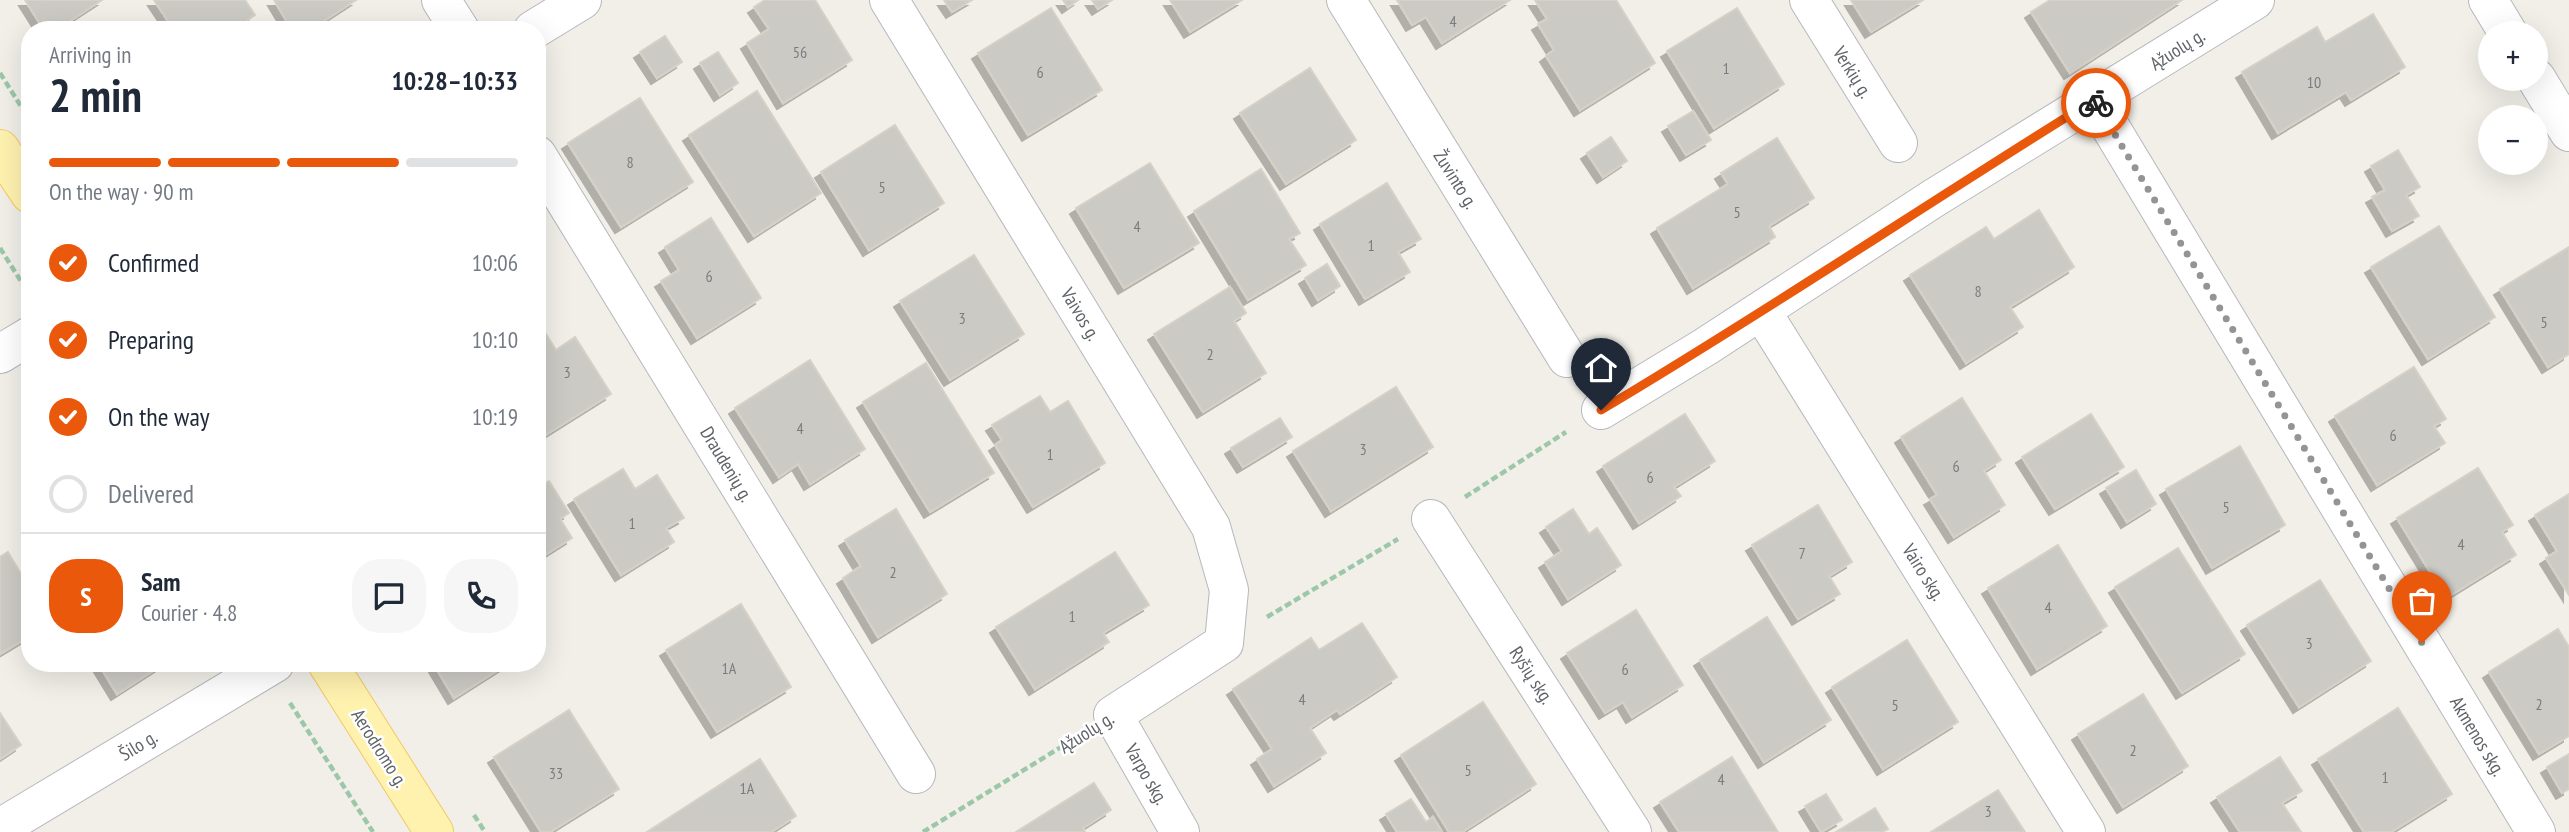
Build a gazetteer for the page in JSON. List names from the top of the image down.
{
  "streets": {
    "main road": ["Aerodromo g."],
    "street": [
      "Ąžuolų g.",
      "Verkių g.",
      "Žuvinto g.",
      "Vaivos g.",
      "Draudenių g.",
      "Vairo skg.",
      "Ryšių skg.",
      "Akmenos skg.",
      "Šilo g.",
      "Varpo skg."
    ]
  },
  "crossings": [
    ["Ąžuolų g.", "Vaivos g."],
    ["Ąžuolų g.", "Vairo skg."],
    ["Ąžuolų g.", "Akmenos skg."],
    ["Ąžuolų g.", "Varpo skg."]
  ],
  "house_numbers": [
    "4",
    "56",
    "1",
    "6",
    "10",
    "8",
    "5",
    "5",
    "4",
    "1",
    "6",
    "8",
    "3",
    "5",
    "2",
    "3",
    "4",
    "6",
    "3",
    "1",
    "6",
    "6",
    "5",
    "1",
    "4",
    "7",
    "2",
    "4",
    "1",
    "3",
    "1A",
    "6",
    "4",
    "2",
    "5",
    "2",
    "5",
    "33",
    "1",
    "4",
    "1A",
    "3"
  ],
  "page": {
    "map_buttons": ["+", "−"],
    "heading": ["2 min", "Arriving in", "10:28–10:33"],
    "panel": ["Sam", "Courier · 4.8"],
    "bar": "On the way · 90 m",
    "list": [
      ["Confirmed", "10:06"],
      ["Preparing", "10:10"],
      ["On the way", "10:19"],
      "Delivered"
    ],
    "round": "S"
  }
}
